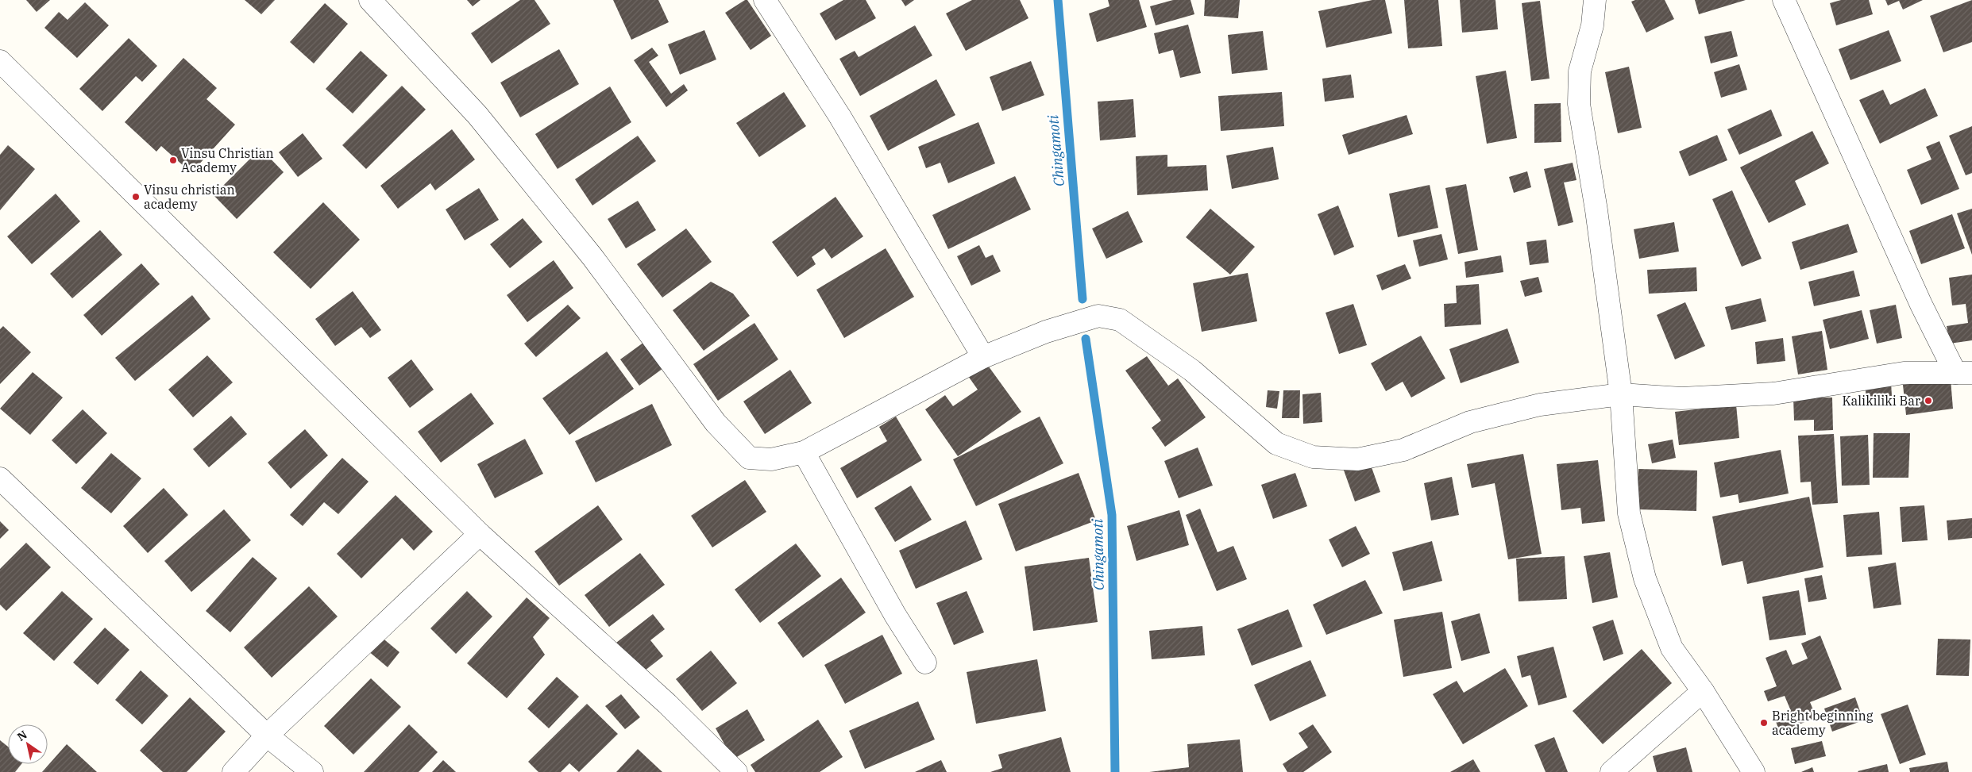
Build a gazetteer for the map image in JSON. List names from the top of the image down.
{
  "water": ["Chingamoti"],
  "places": [
    "Vinsu Christian Academy",
    "Vinsu christian academy",
    "Kalikiliki Bar",
    "Bright beginning academy"
  ],
  "north": "top left"
}
